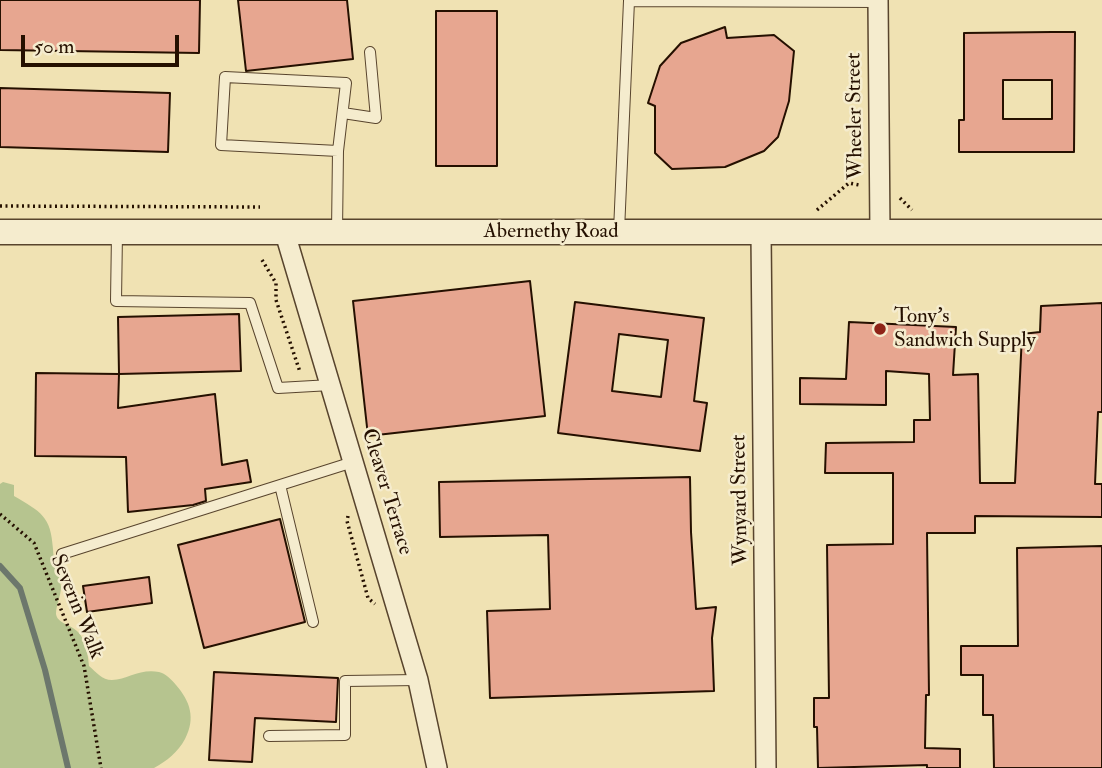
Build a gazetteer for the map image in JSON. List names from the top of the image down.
{
  "streets": {
    "street": [
      "Wheeler Street",
      "Abernethy Road",
      "Cleaver Terrace",
      "Wynyard Street"
    ],
    "path": ["Severin Walk"]
  },
  "crossings": [
    ["Wheeler Street", "Abernethy Road"],
    ["Abernethy Road", "Cleaver Terrace"],
    ["Abernethy Road", "Wynyard Street"]
  ],
  "places": ["Tony's Sandwich Supply"],
  "scale_bar": "50 m"
}
